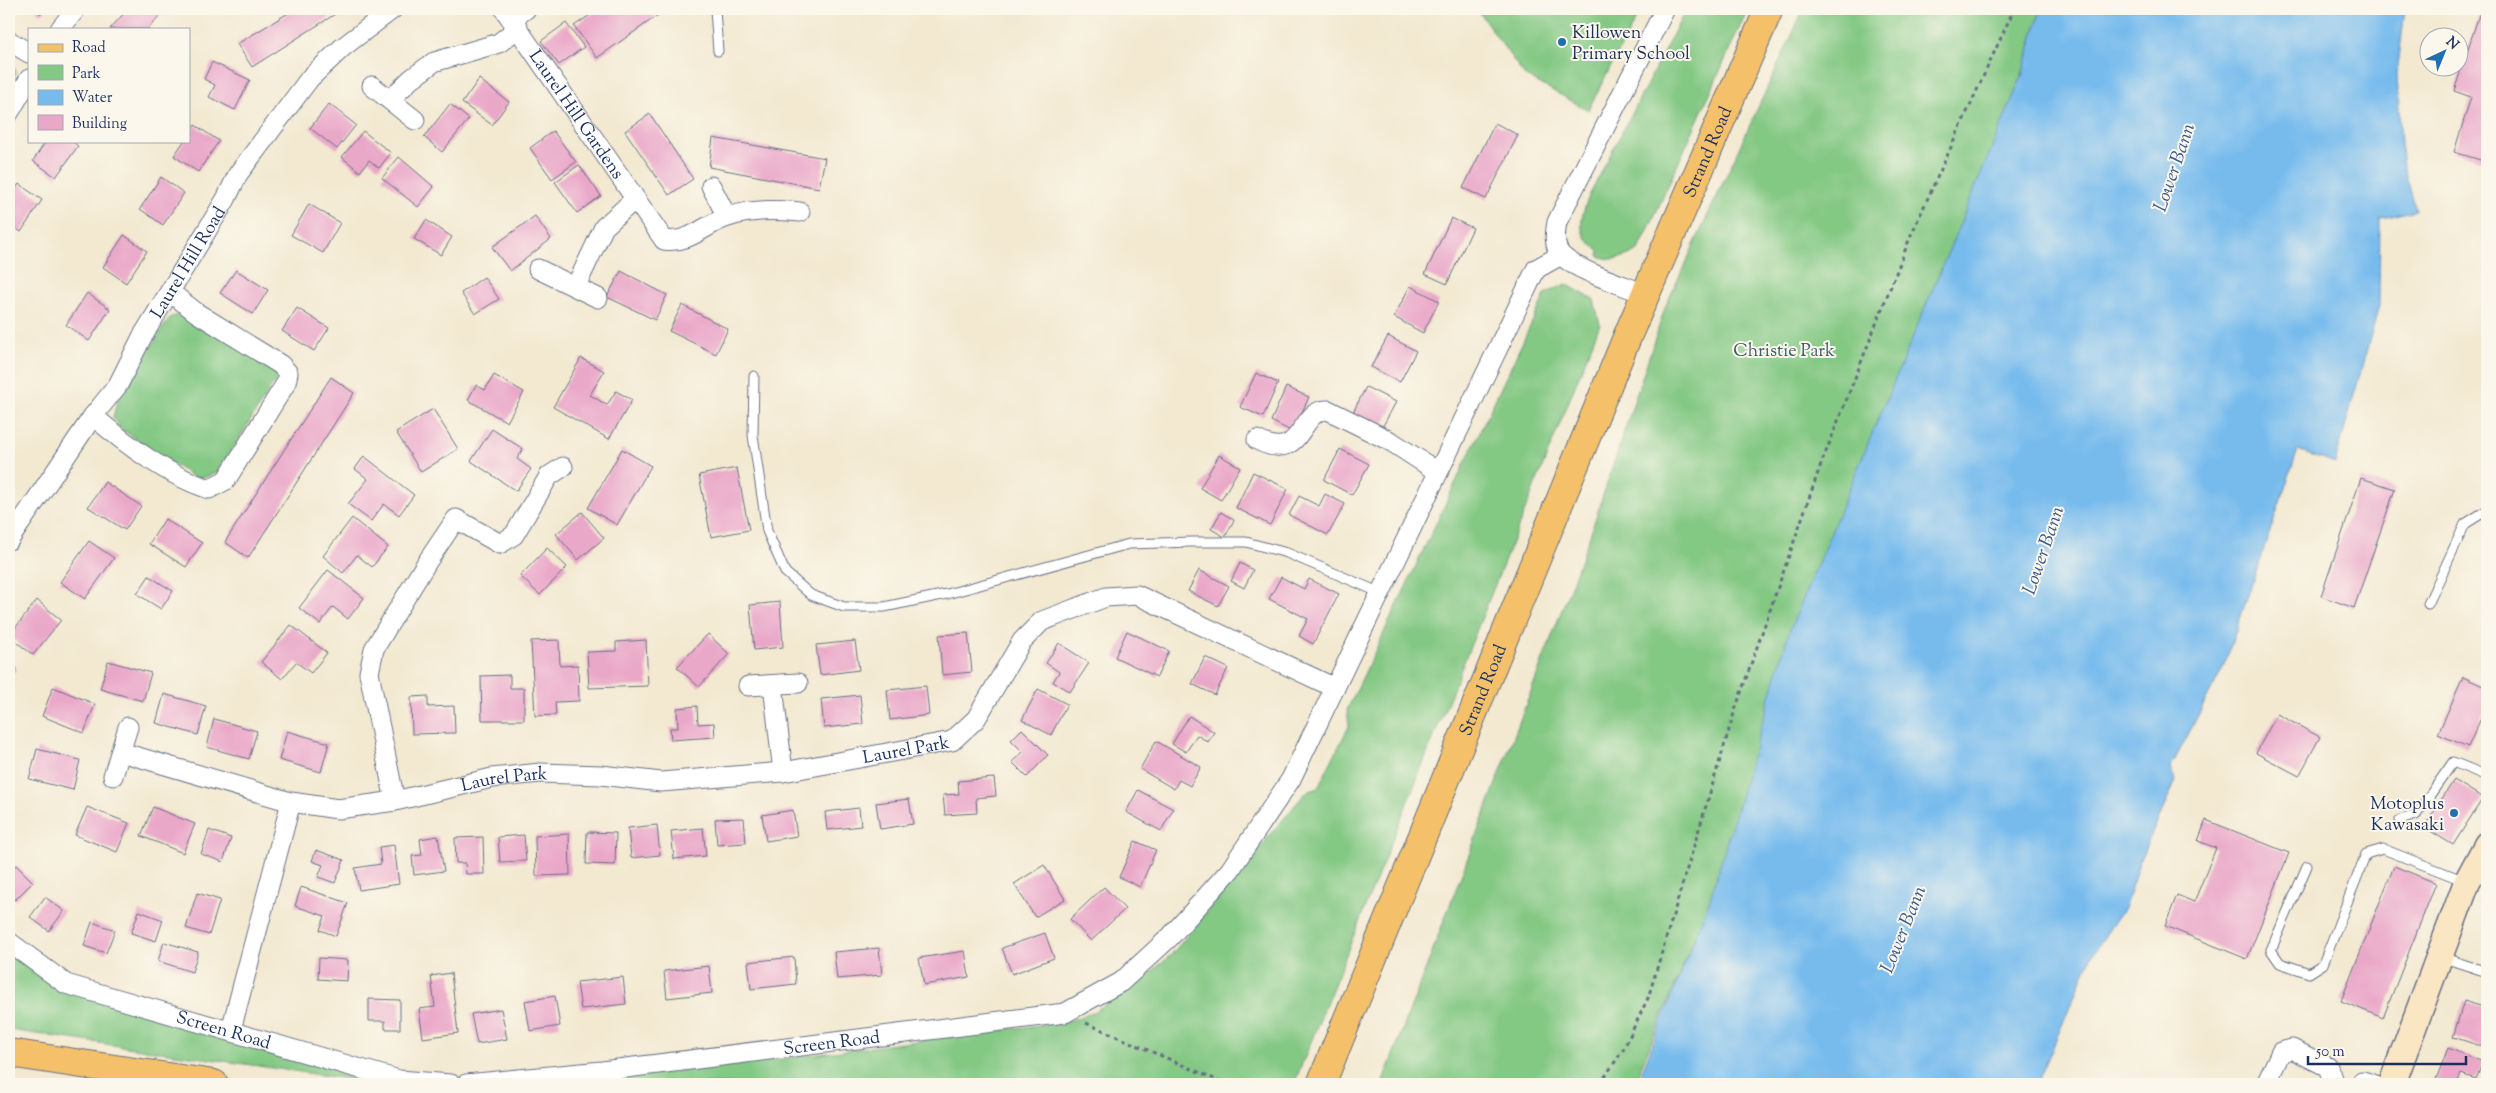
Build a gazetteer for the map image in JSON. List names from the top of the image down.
{
  "streets": {
    "main road": ["Strand Road"],
    "street": [
      "Laurel Hill Gardens",
      "Laurel Hill Road",
      "Laurel Park",
      "Screen Road"
    ]
  },
  "crossings": [
    ["Laurel Park", "Screen Road"]
  ],
  "water": ["Lower Bann"],
  "parks": ["Christie Park"],
  "places": ["Killowen Primary School", "Motoplus Kawasaki"],
  "legend": [
    "Road",
    "Park",
    "Water",
    "Building"
  ],
  "scale_bar": "50 m",
  "north": "top right"
}
